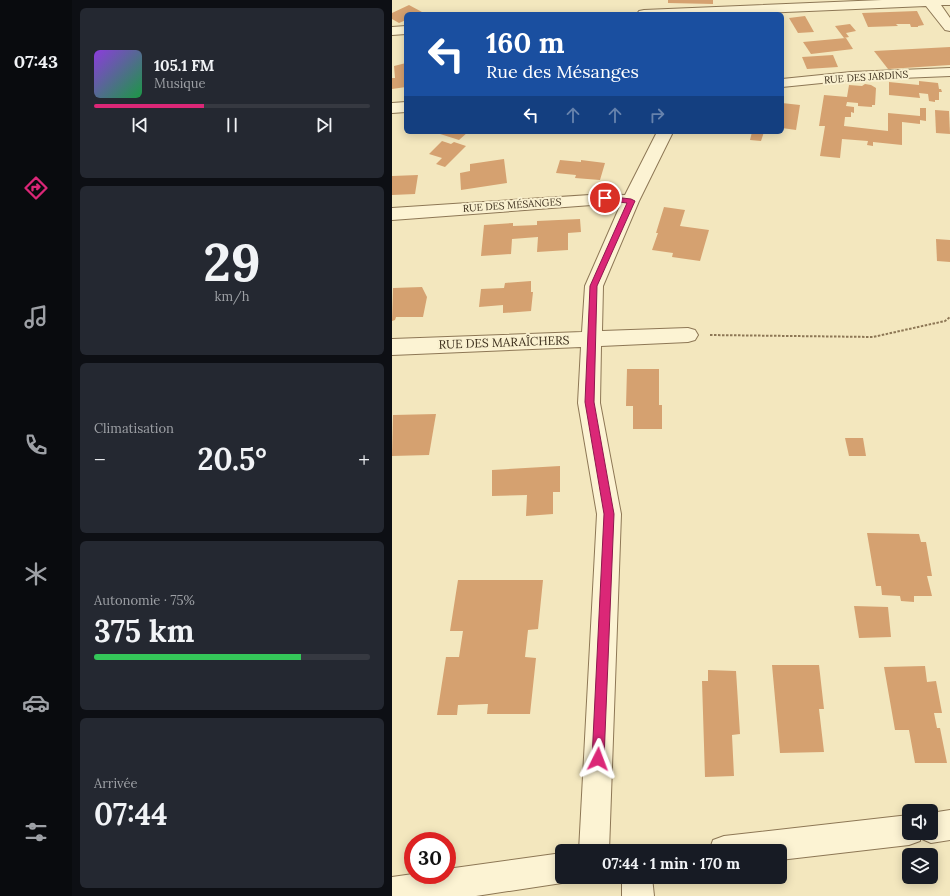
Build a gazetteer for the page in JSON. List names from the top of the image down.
{
  "streets": {
    "street": ["RUE DES JARDINS", "RUE DES MÉSANGES", "RUE DES MARAÎCHERS"]
  },
  "page": {
    "tabs": "07:43",
    "turn": ["160 m", "Rue des Mésanges"],
    "song": ["105.1 FM", "Musique"],
    "tile": [
      ["29", "km/h"],
      "Climatisation",
      ["Autonomie · 75%", "375 km"],
      ["Arrivée", "07:44"]
    ],
    "heat": ["−", "20.5°", "+"],
    "limit": "30",
    "trip": "07:44 · 1 min · 170 m"
  }
}
